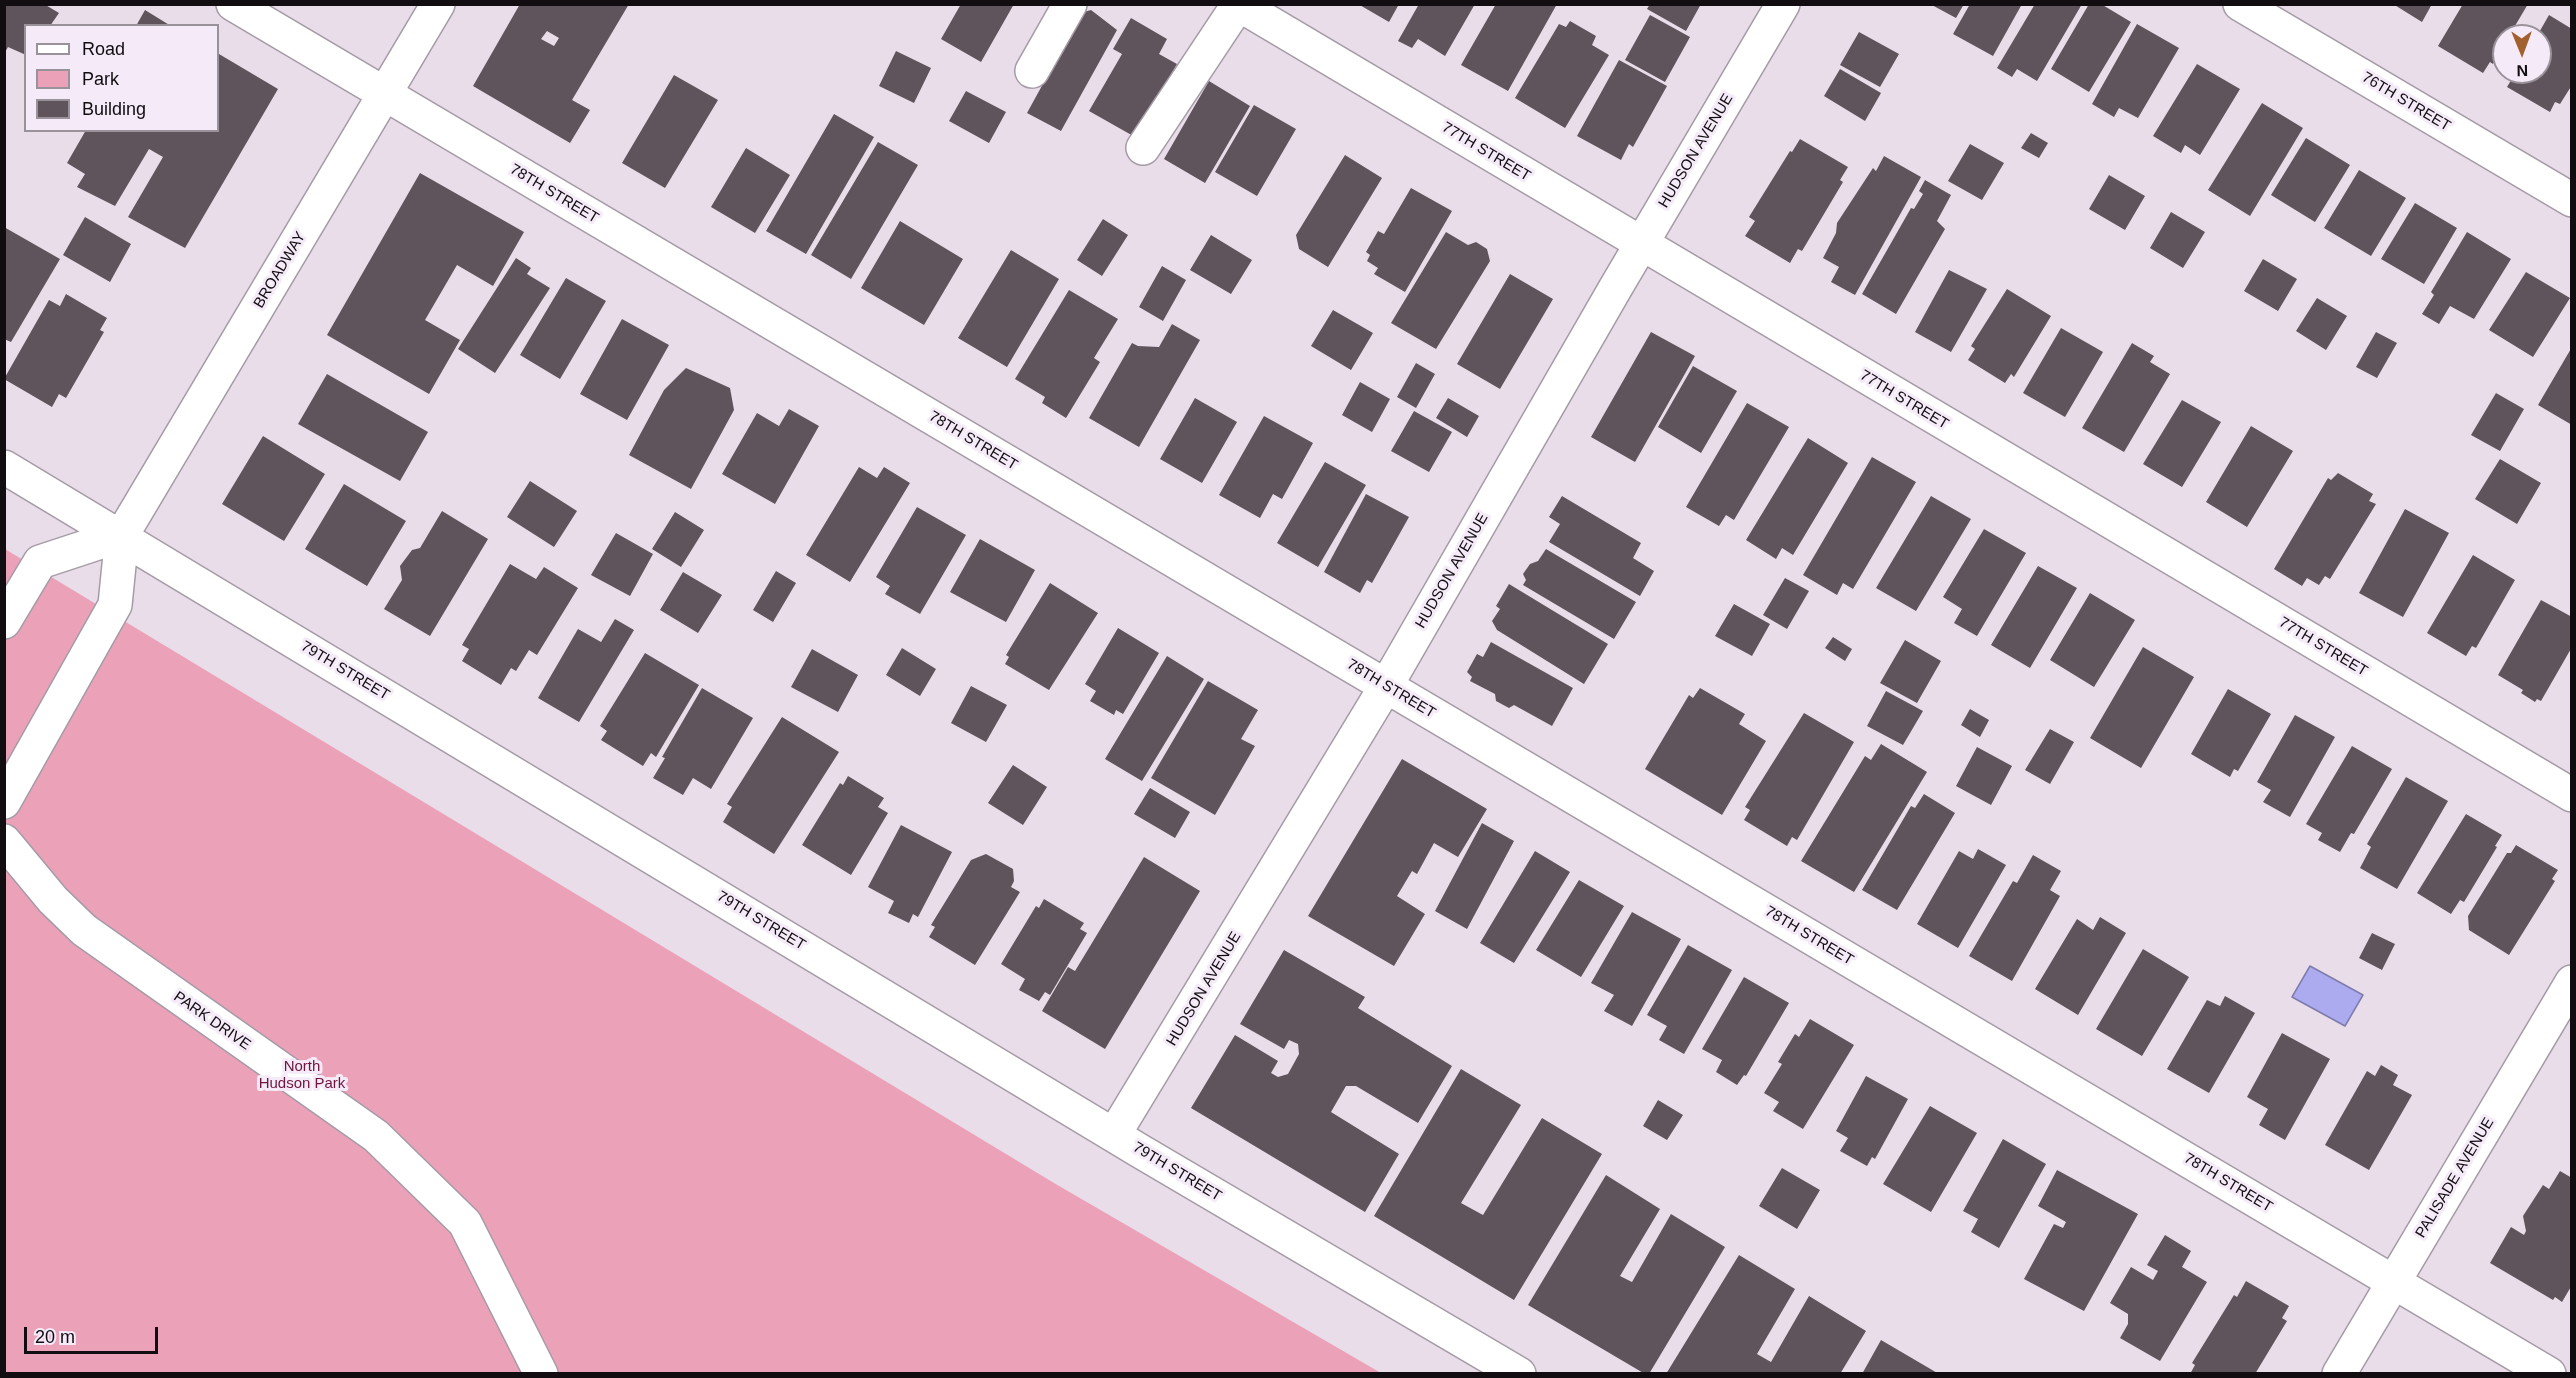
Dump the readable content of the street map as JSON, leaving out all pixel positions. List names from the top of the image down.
{
  "streets": {
    "street": [
      "76TH STREET",
      "HUDSON AVENUE",
      "77TH STREET",
      "78TH STREET",
      "BROADWAY",
      "79TH STREET",
      "PARK DRIVE",
      "PALISADE AVENUE"
    ]
  },
  "crossings": [
    ["HUDSON AVENUE", "77TH STREET"],
    ["HUDSON AVENUE", "78TH STREET"],
    ["HUDSON AVENUE", "79TH STREET"],
    ["78TH STREET", "BROADWAY"],
    ["78TH STREET", "PALISADE AVENUE"],
    ["BROADWAY", "79TH STREET"]
  ],
  "parks": ["North Hudson Park"],
  "legend": ["Road", "Park", "Building"],
  "scale_bar": "20 m",
  "north": "bottom"
}
